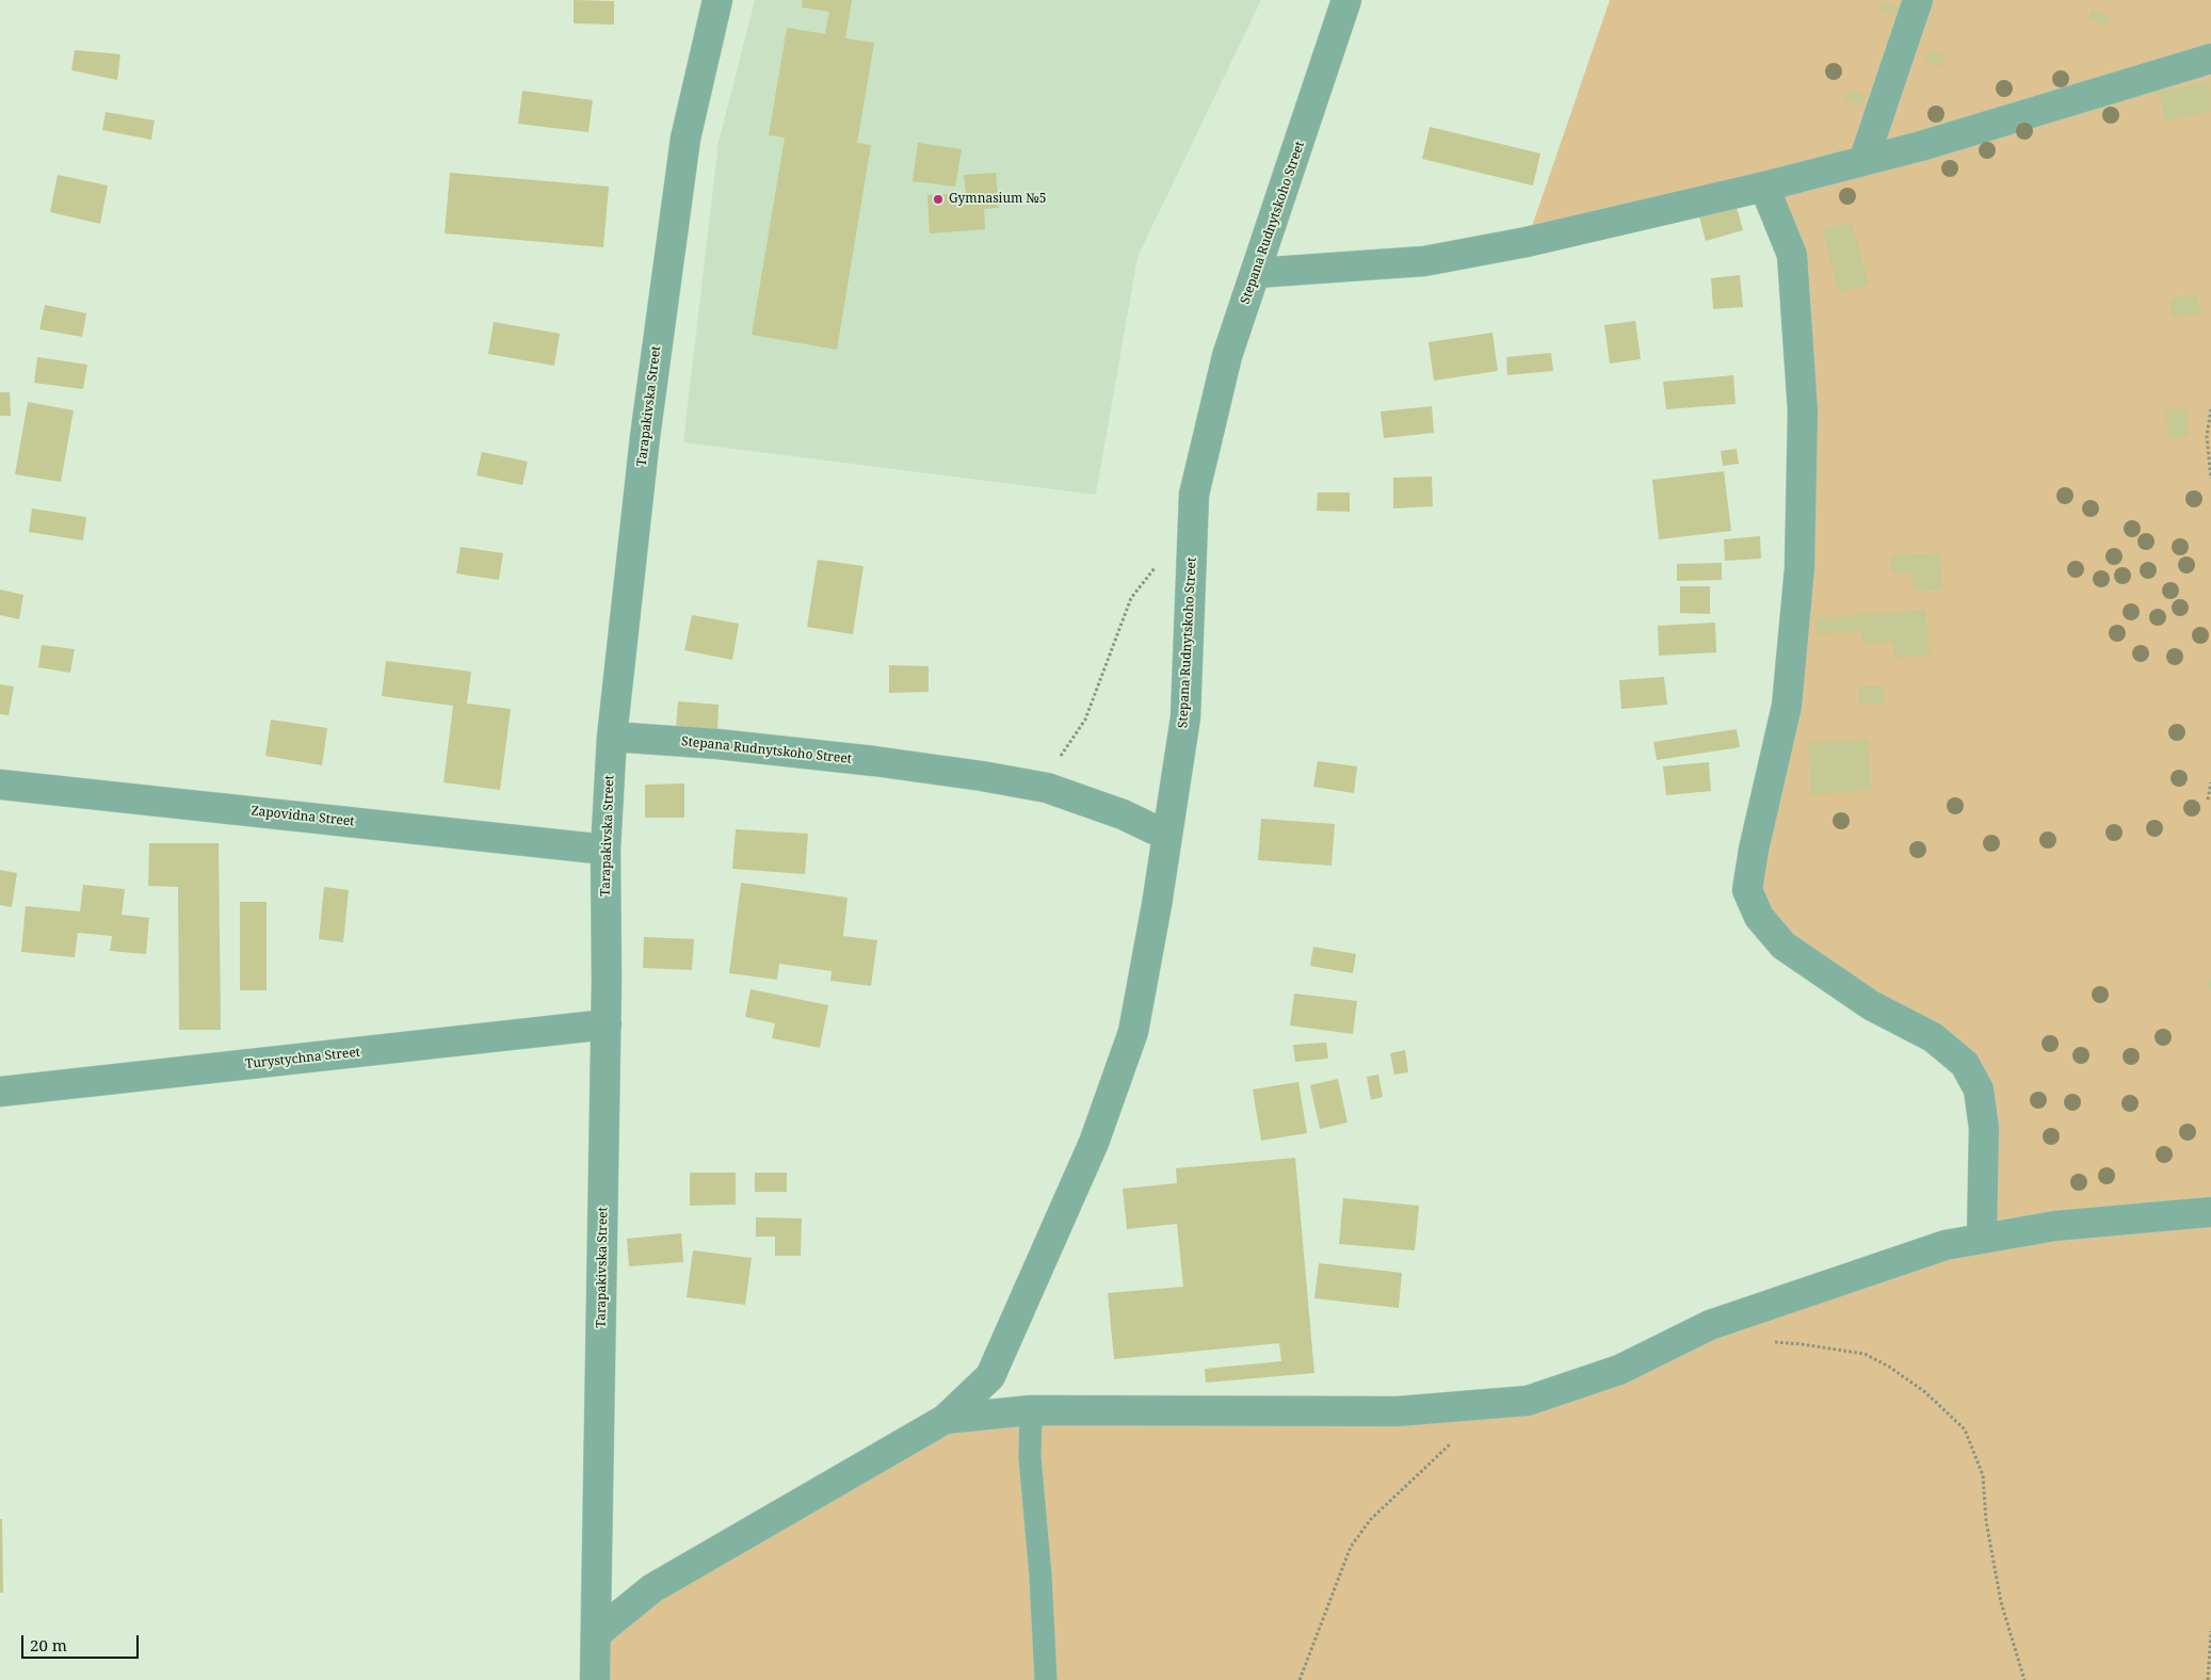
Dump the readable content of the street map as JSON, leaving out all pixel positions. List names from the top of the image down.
{
  "streets": {
    "street": [
      "Stepana Rudnytskoho Street",
      "Tarapakivska Street",
      "Zapovidna Street",
      "Turystychna Street"
    ]
  },
  "crossings": [
    ["Stepana Rudnytskoho Street", "Tarapakivska Street"],
    ["Tarapakivska Street", "Zapovidna Street"],
    ["Tarapakivska Street", "Turystychna Street"]
  ],
  "places": ["Gymnasium №5"],
  "scale_bar": "20 m"
}
